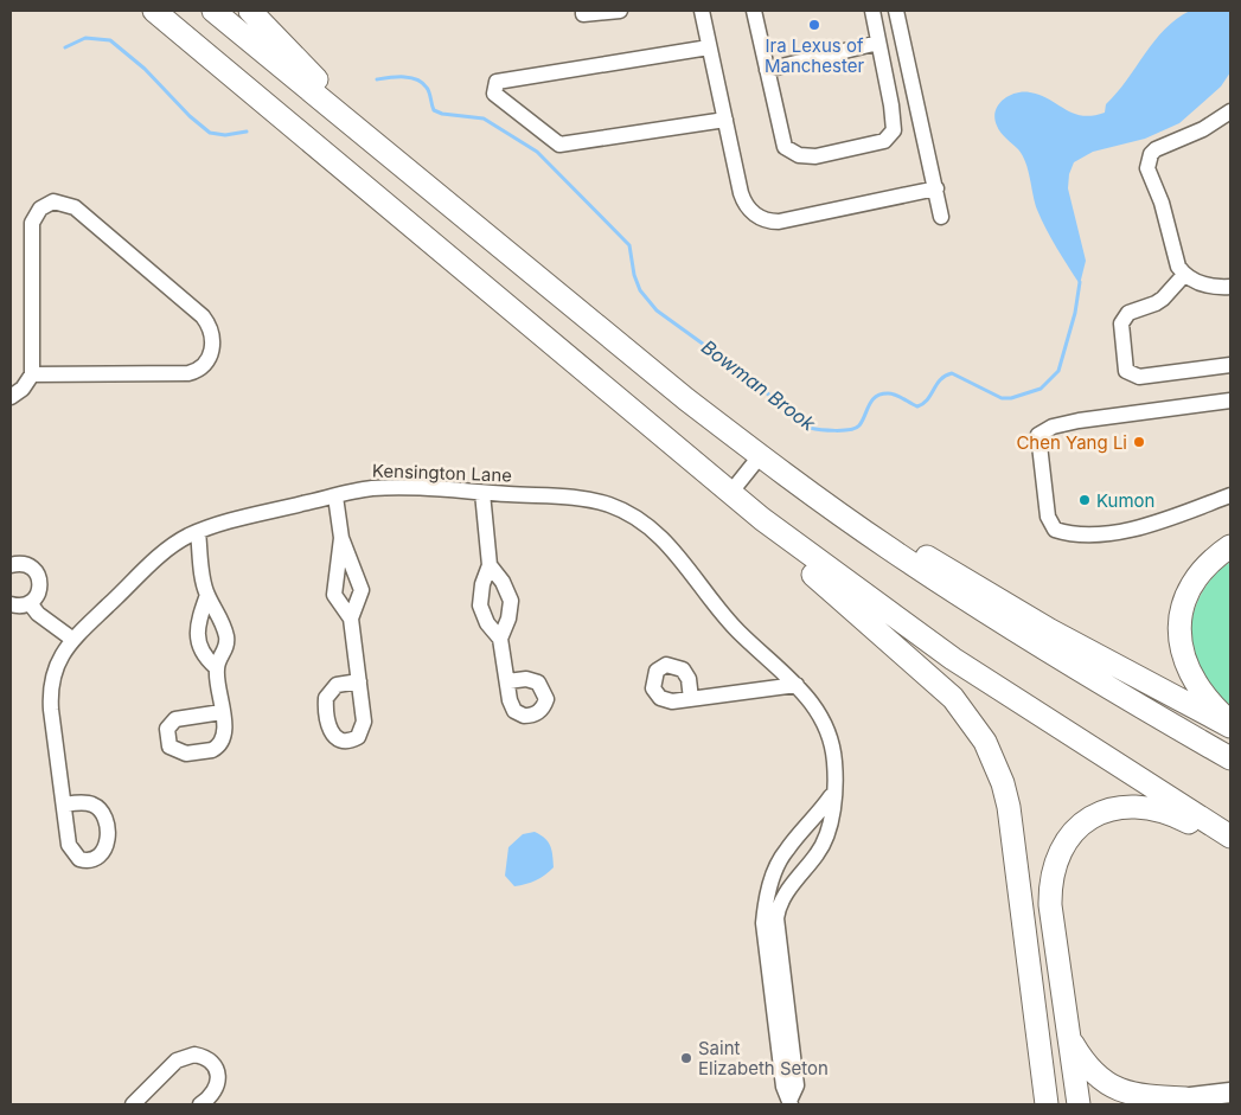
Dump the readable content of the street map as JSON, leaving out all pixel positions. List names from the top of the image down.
{
  "streets": {
    "street": ["Kensington Lane"]
  },
  "water": ["Bowman Brook"],
  "places": [
    "Ira Lexus of Manchester",
    "Chen Yang Li",
    "Kumon",
    "Saint Elizabeth Seton"
  ]
}
